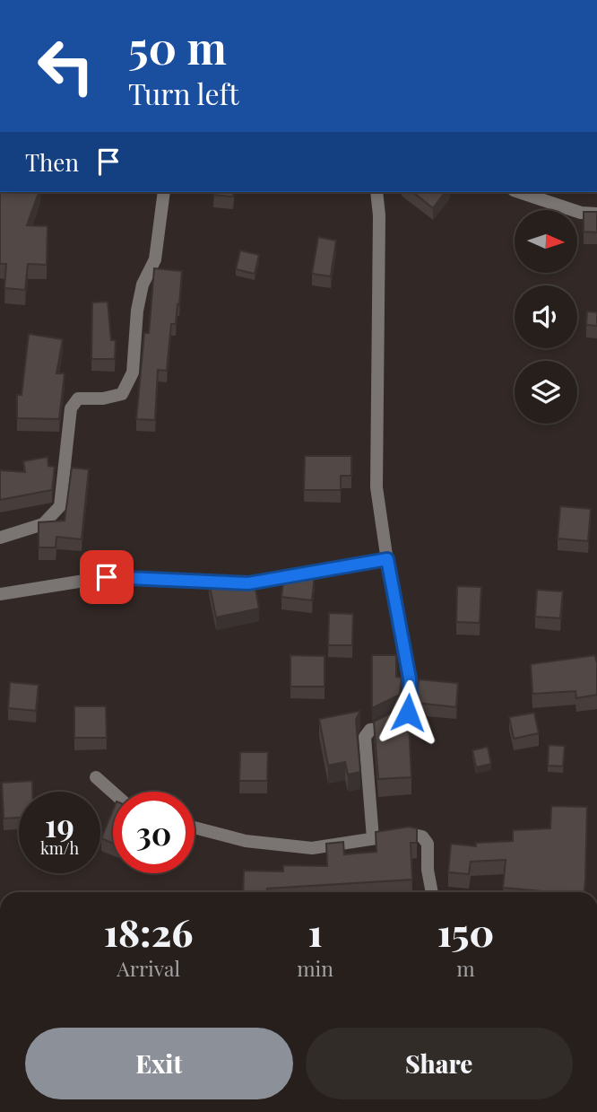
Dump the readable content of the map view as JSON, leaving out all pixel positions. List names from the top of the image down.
{
  "north": "right",
  "page": {
    "turn": ["50 m", "Turn left"],
    "then": "Then",
    "speed": "19 km/h",
    "limit": "30",
    "eta": [
      "18:26",
      "Arrival",
      "1",
      "min",
      "150",
      "m"
    ],
    "buttons": ["Exit", "Share"]
  }
}
